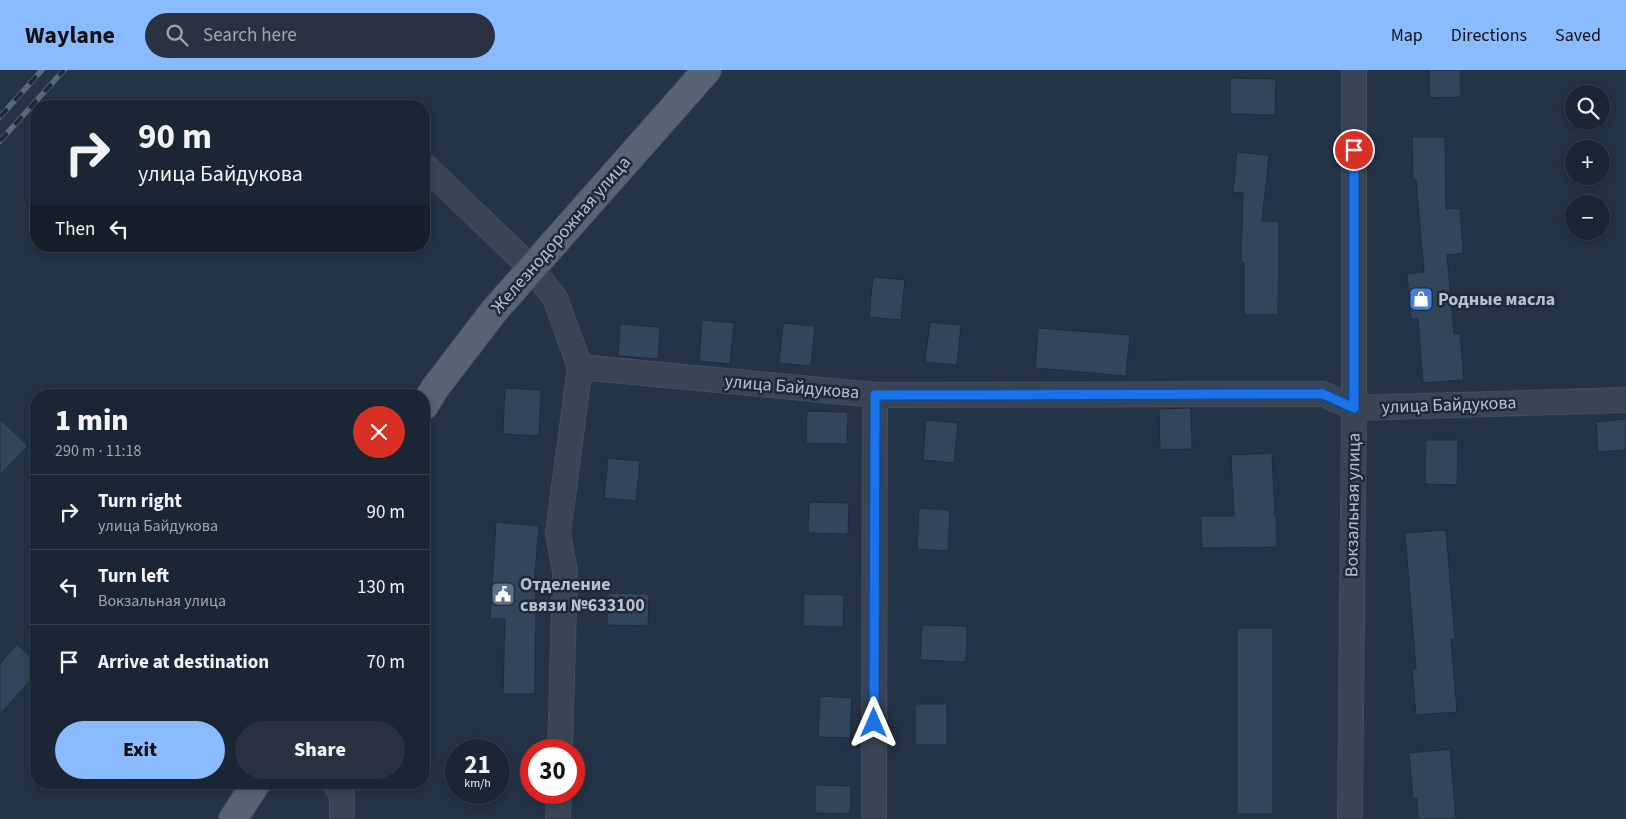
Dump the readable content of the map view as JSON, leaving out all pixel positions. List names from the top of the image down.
{
  "streets": {
    "main road": ["Железнодорожная улица"],
    "street": ["улица Байдукова", "Вокзальная улица"]
  },
  "crossings": [
    ["улица Байдукова", "Вокзальная улица"]
  ],
  "places": {
    "shop": ["Родные масла"],
    "public building": ["Отделение связи №633100"]
  },
  "page": {
    "header": "Waylane",
    "search": "Search here",
    "nav": ["Map", "Directions", "Saved"],
    "map_buttons": ["+", "−"],
    "turn": ["90 m", "улица Байдукова"],
    "then": "Then",
    "heading": ["1 min", "290 m · 11:18"],
    "list": [
      {
        "name": "Turn right",
        "note": "улица Байдукова",
        "value": "90 m"
      },
      {
        "name": "Turn left",
        "note": "Вокзальная улица",
        "value": "130 m"
      },
      {
        "name": "Arrive at destination",
        "value": "70 m"
      }
    ],
    "buttons": ["Exit", "Share"],
    "speed": "21 km/h",
    "limit": "30"
  }
}
